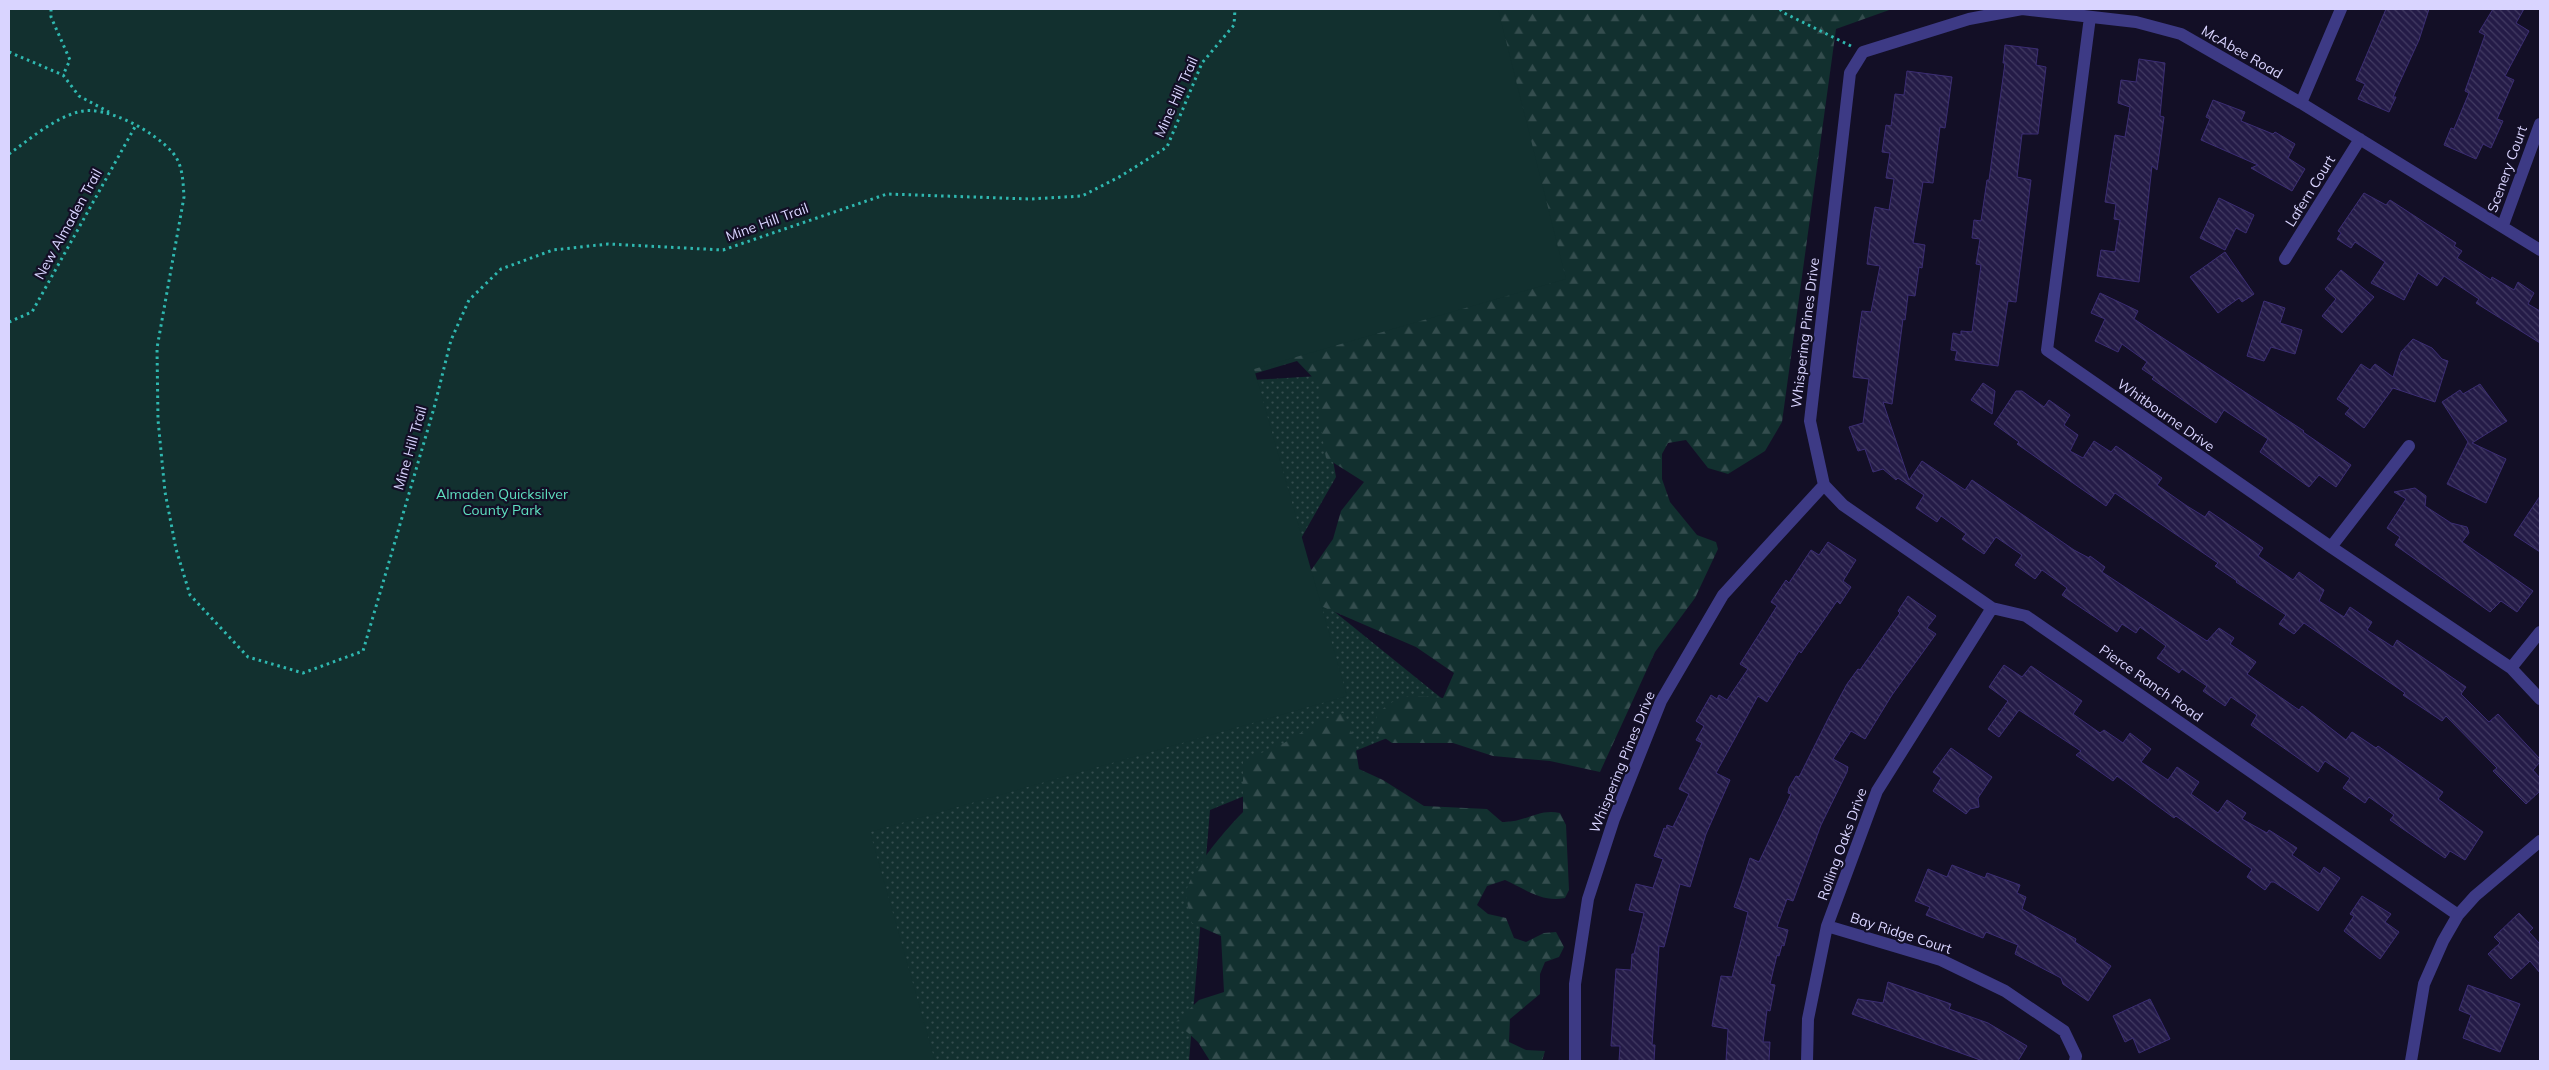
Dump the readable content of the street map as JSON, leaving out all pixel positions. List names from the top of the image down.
{
  "streets": {
    "street": [
      "McAbee Road",
      "Scenery Court",
      "Lafern Court",
      "Whispering Pines Drive",
      "Whitbourne Drive",
      "Pierce Ranch Road",
      "Rolling Oaks Drive",
      "Bay Ridge Court"
    ],
    "path": ["Mine Hill Trail", "New Almaden Trail"]
  },
  "crossings": [
    ["McAbee Road", "Scenery Court"],
    ["McAbee Road", "Lafern Court"],
    ["McAbee Road", "Whispering Pines Drive"],
    ["McAbee Road", "Whitbourne Drive"],
    ["Mine Hill Trail", "New Almaden Trail"],
    ["Whispering Pines Drive", "Pierce Ranch Road"],
    ["Pierce Ranch Road", "Rolling Oaks Drive"],
    ["Rolling Oaks Drive", "Bay Ridge Court"]
  ],
  "parks": ["Almaden Quicksilver County Park"]
}
